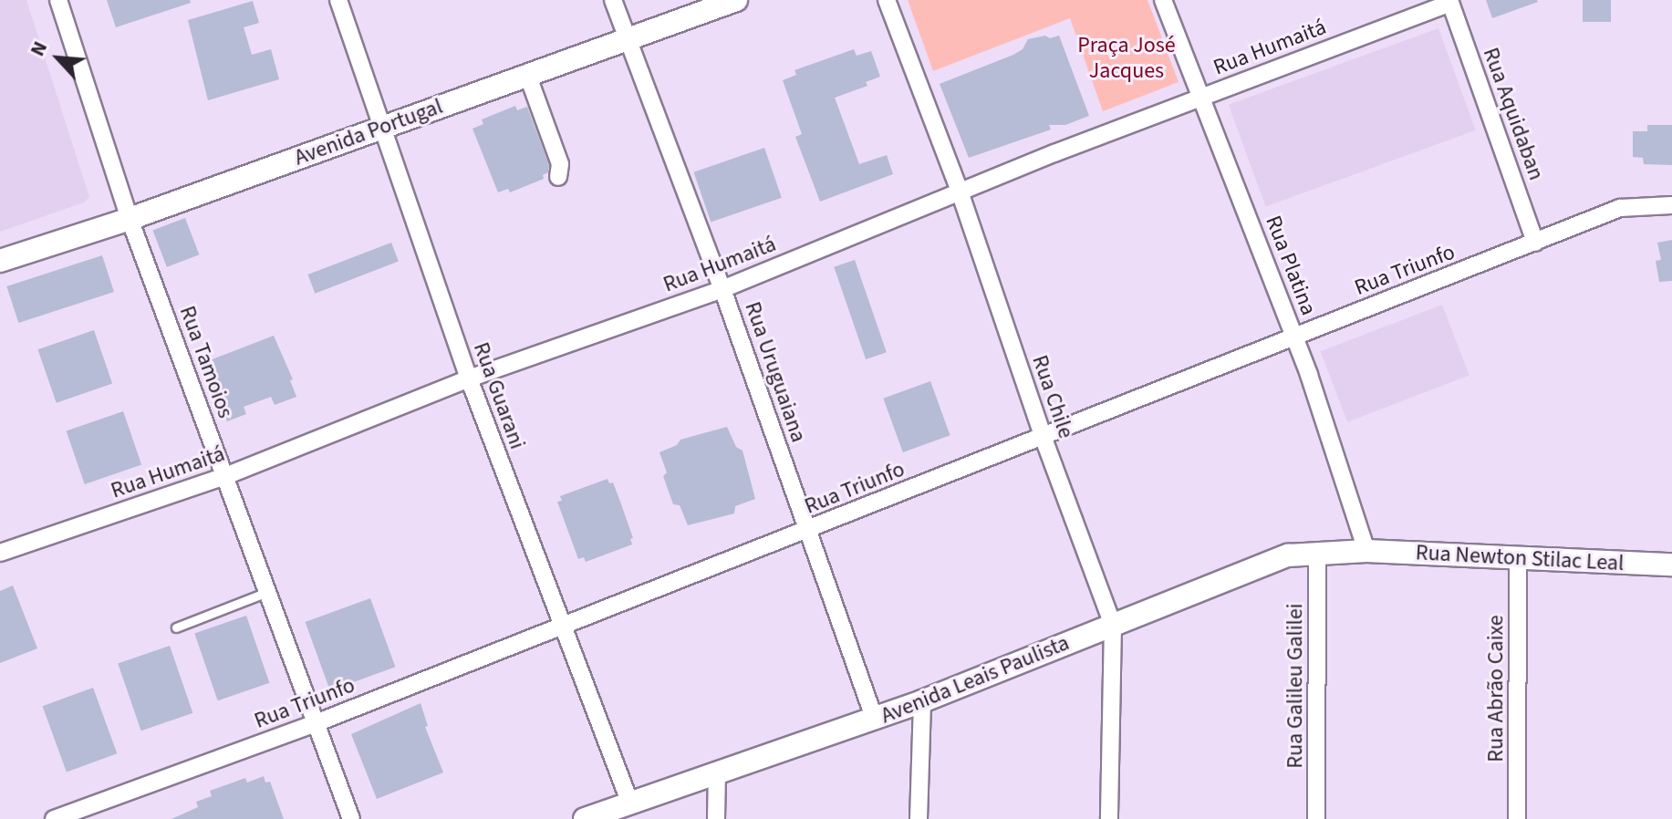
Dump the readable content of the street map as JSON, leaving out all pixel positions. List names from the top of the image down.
{
  "streets": {
    "street": [
      "Rua Humaitá",
      "Rua Aquidaban",
      "Avenida Portugal",
      "Rua Platina",
      "Rua Triunfo",
      "Rua Tamoios",
      "Rua Uruguaiana",
      "Rua Guarani",
      "Rua Chile",
      "Rua Newton Stilac Leal",
      "Avenida Leais Paulista",
      "Rua Galileu Galilei",
      "Rua Abrão Caixe"
    ]
  },
  "crossings": [
    ["Rua Humaitá", "Rua Aquidaban"],
    ["Rua Humaitá", "Rua Platina"],
    ["Rua Humaitá", "Rua Tamoios"],
    ["Rua Humaitá", "Rua Uruguaiana"],
    ["Rua Humaitá", "Rua Guarani"],
    ["Rua Humaitá", "Rua Chile"],
    ["Rua Aquidaban", "Rua Triunfo"],
    ["Avenida Portugal", "Rua Tamoios"],
    ["Avenida Portugal", "Rua Uruguaiana"],
    ["Avenida Portugal", "Rua Guarani"],
    ["Rua Platina", "Rua Triunfo"],
    ["Rua Platina", "Rua Newton Stilac Leal"],
    ["Rua Platina", "Avenida Leais Paulista"],
    ["Rua Triunfo", "Rua Tamoios"],
    ["Rua Triunfo", "Rua Uruguaiana"],
    ["Rua Triunfo", "Rua Guarani"],
    ["Rua Triunfo", "Rua Chile"],
    ["Rua Uruguaiana", "Avenida Leais Paulista"],
    ["Rua Guarani", "Avenida Leais Paulista"],
    ["Rua Chile", "Avenida Leais Paulista"],
    ["Rua Newton Stilac Leal", "Avenida Leais Paulista"],
    ["Rua Newton Stilac Leal", "Rua Abrão Caixe"],
    ["Avenida Leais Paulista", "Rua Galileu Galilei"]
  ],
  "parks": ["Praça José Jacques"],
  "north": "top left"
}
